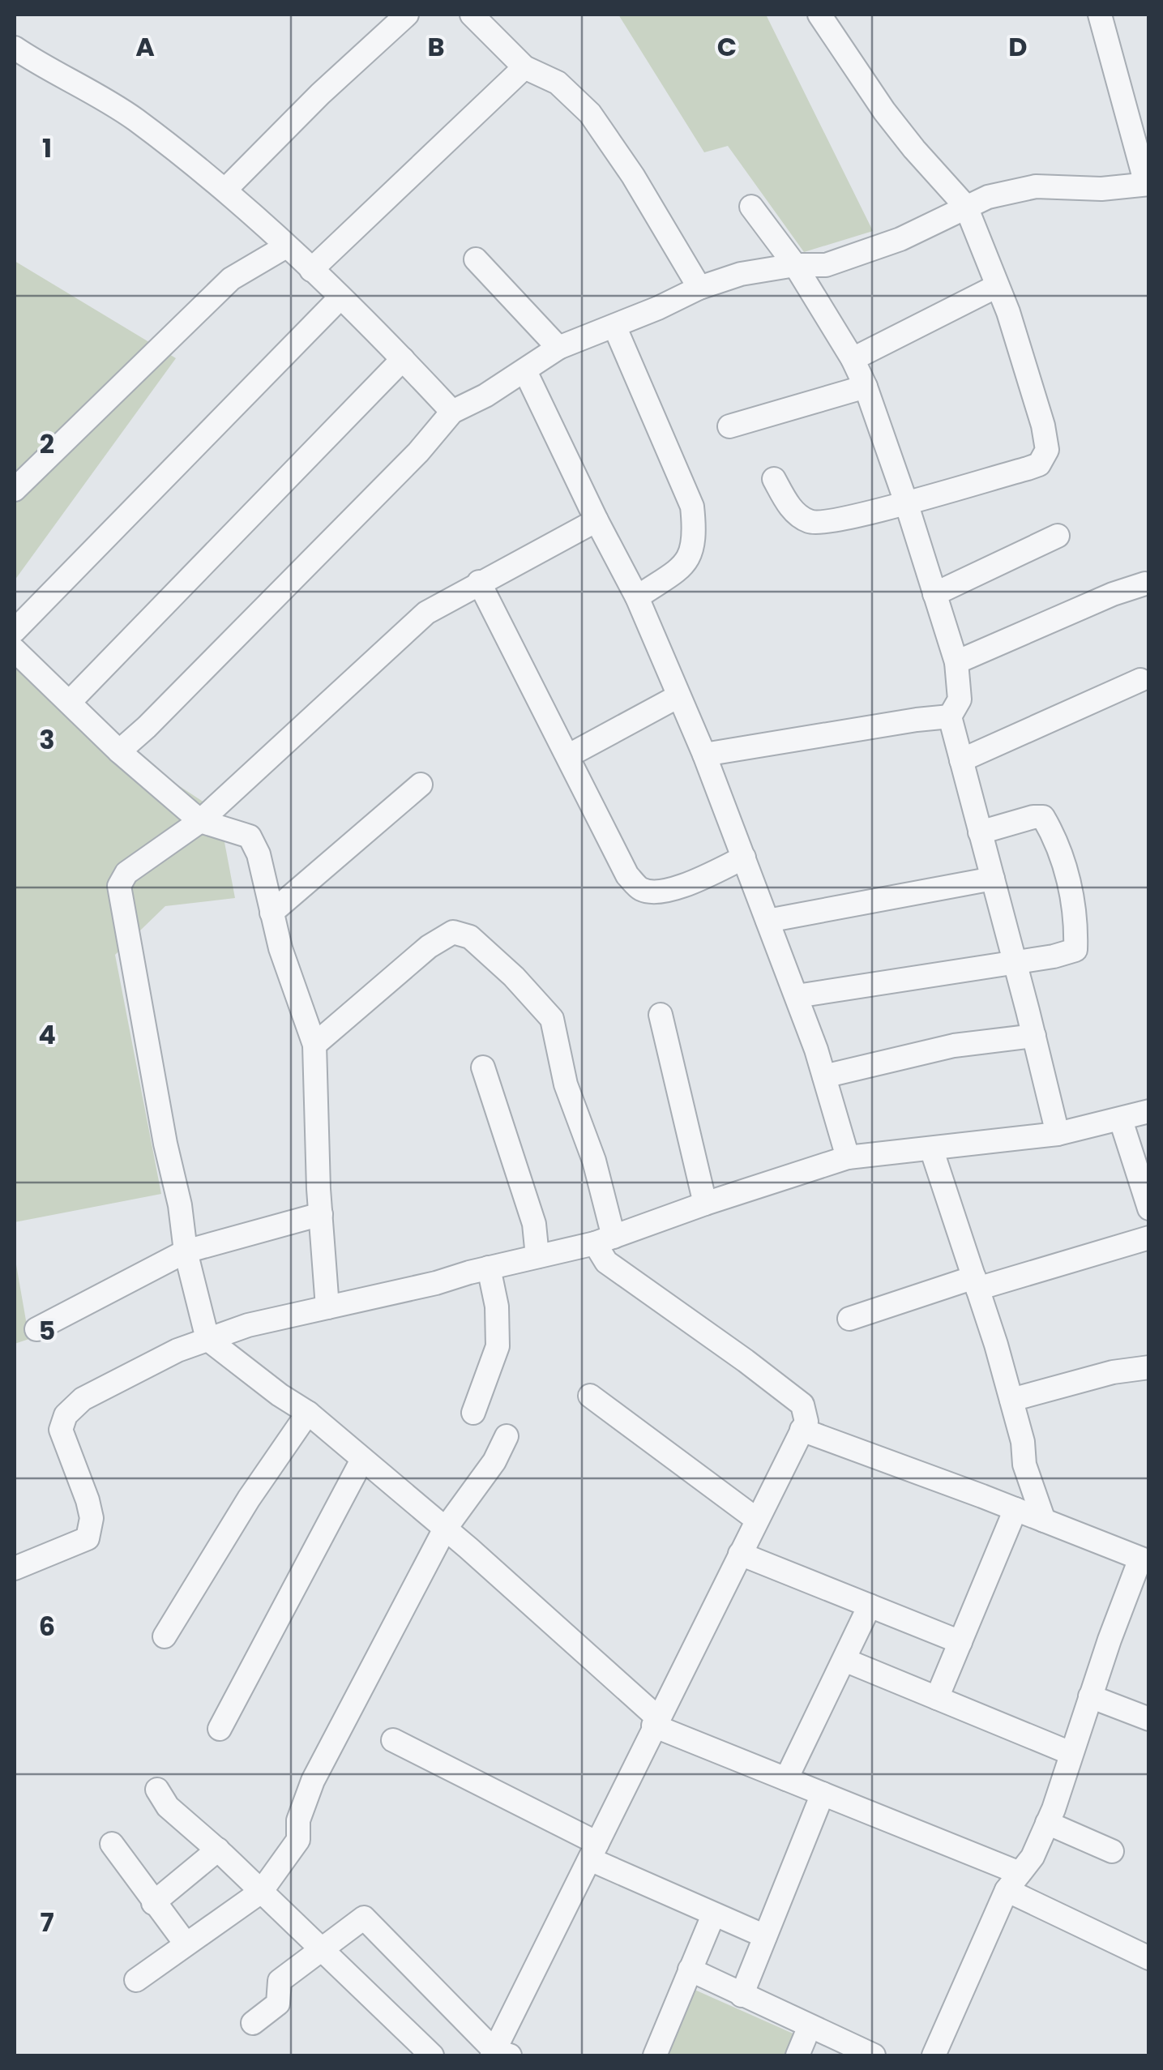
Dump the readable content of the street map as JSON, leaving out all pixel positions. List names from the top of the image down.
{
  "grid": {
    "columns": [
      "A",
      "B",
      "C",
      "D"
    ],
    "rows": [
      "1",
      "2",
      "3",
      "4",
      "5",
      "6",
      "7"
    ]
  }
}
